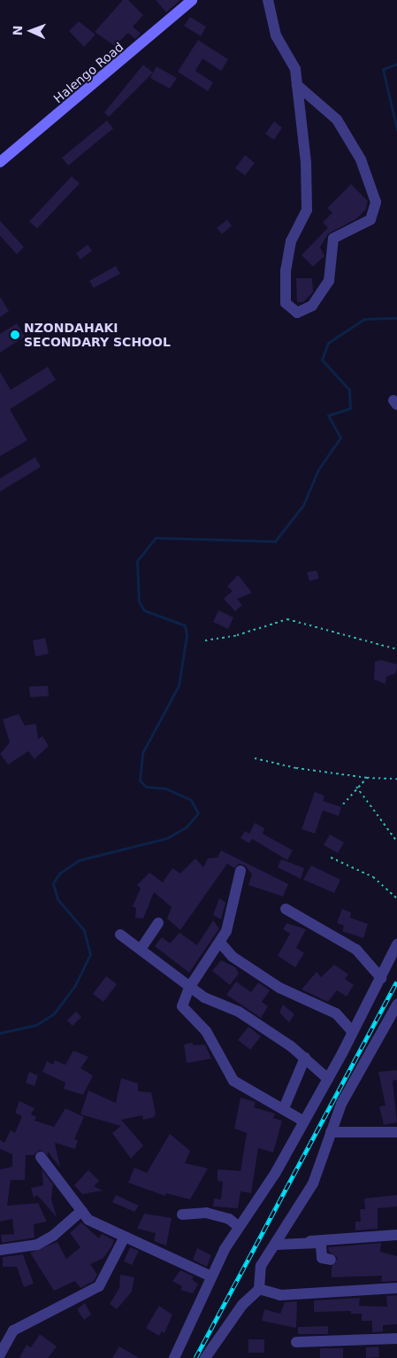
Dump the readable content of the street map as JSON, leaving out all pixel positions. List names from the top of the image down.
{
  "streets": {
    "street": ["Halengo Road"]
  },
  "places": ["NZONDAHAKI SECONDARY SCHOOL"],
  "north": "left"
}
